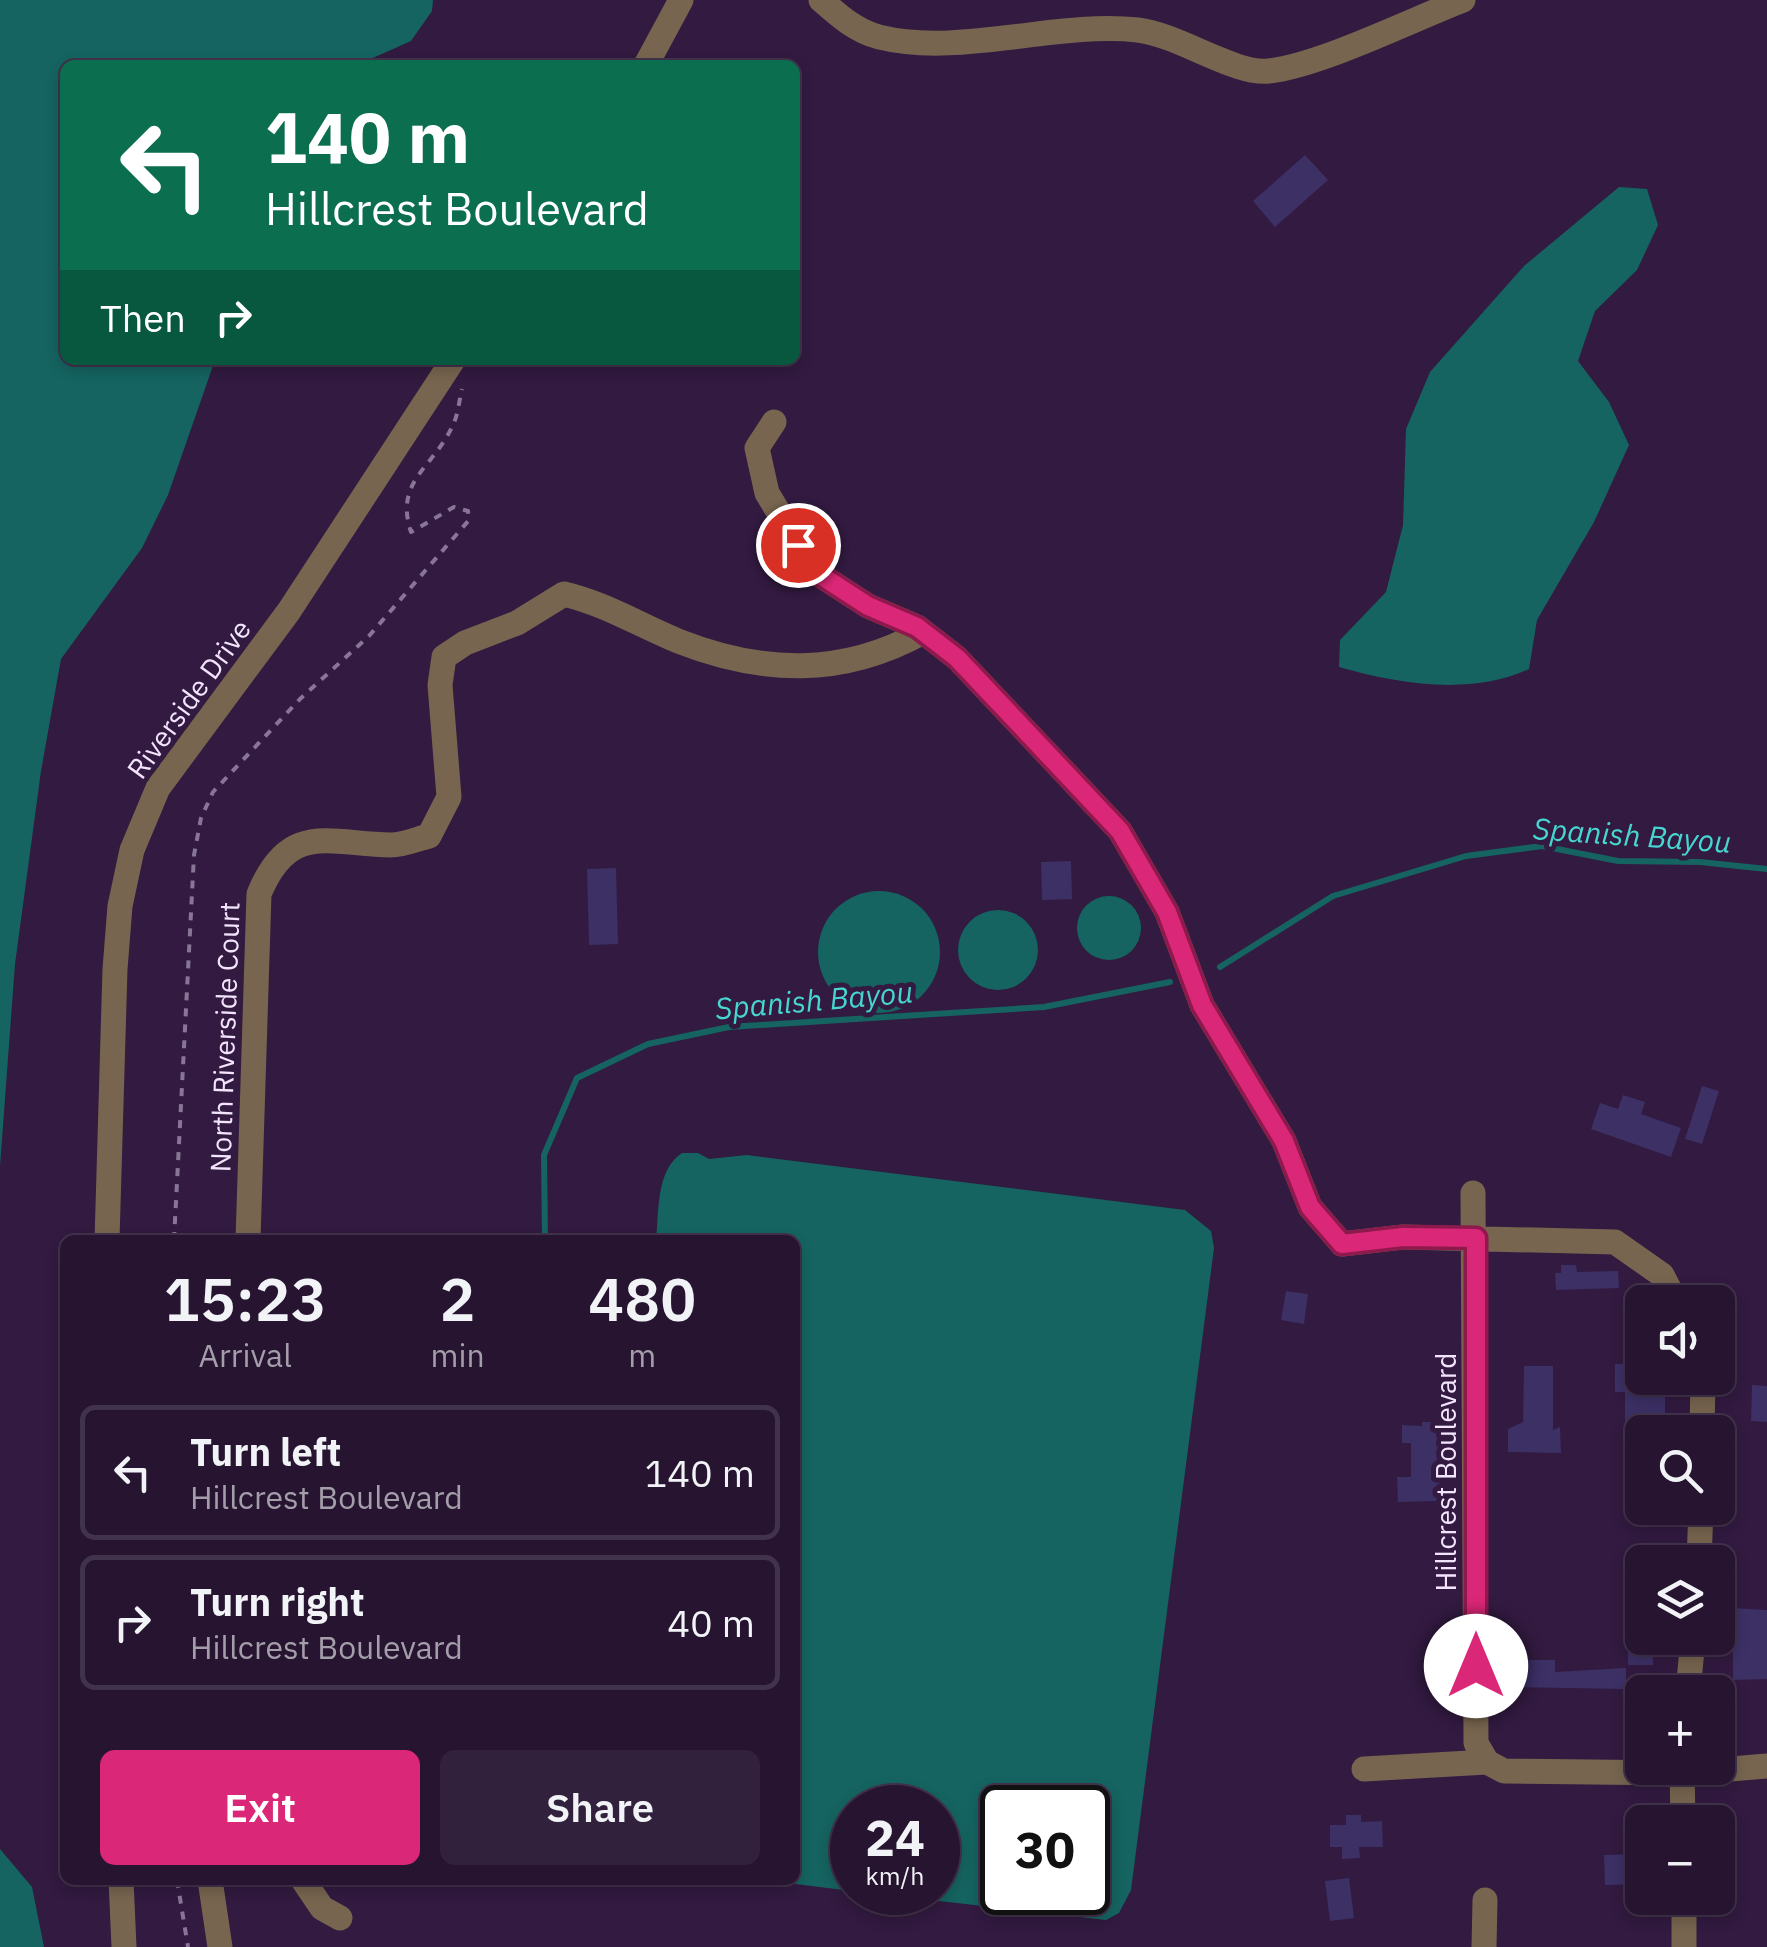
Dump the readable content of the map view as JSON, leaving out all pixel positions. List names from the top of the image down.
{
  "streets": {
    "street": ["Riverside Drive", "North Riverside Court", "Hillcrest Boulevard"]
  },
  "water": ["Spanish Bayou"],
  "page": {
    "turn": ["140 m", "Hillcrest Boulevard"],
    "then": "Then",
    "eta": [
      "15:23",
      "Arrival",
      "2",
      "min",
      "480",
      "m"
    ],
    "map_buttons": ["+", "−"],
    "list": [
      {
        "name": "Turn left",
        "note": "Hillcrest Boulevard",
        "value": "140 m"
      },
      {
        "name": "Turn right",
        "note": "Hillcrest Boulevard",
        "value": "40 m"
      }
    ],
    "buttons": ["Exit", "Share"],
    "speed": "24 km/h",
    "limit": "30"
  }
}
